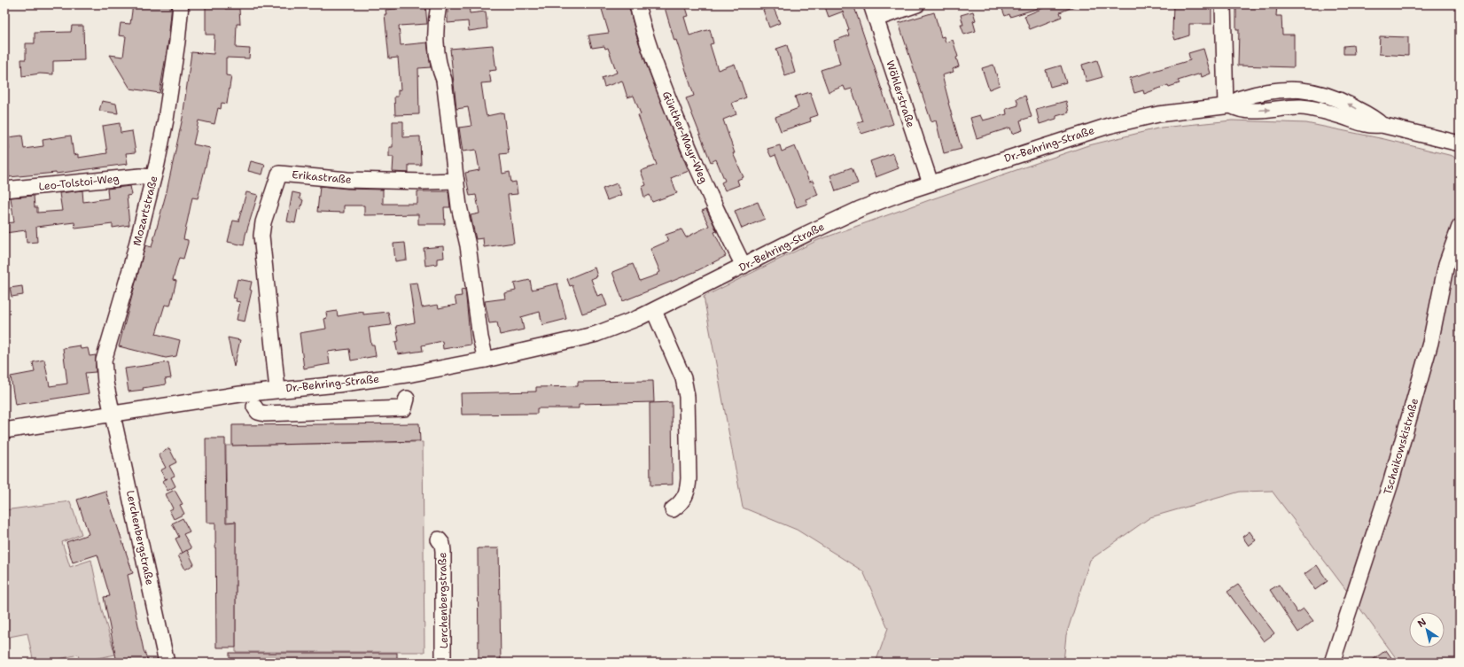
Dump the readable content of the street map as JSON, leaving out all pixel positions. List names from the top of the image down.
{
  "streets": {
    "street": [
      "Wöhlerstraße",
      "Günther-Mayr-Weg",
      "Dr.-Behring-Straße",
      "Erikastraße",
      "Leo-Tolstoi-Weg",
      "Mozartstraße",
      "Tschaikowskistraße",
      "Lerchenbergstraße"
    ]
  },
  "crossings": [
    ["Wöhlerstraße", "Dr.-Behring-Straße"],
    ["Günther-Mayr-Weg", "Dr.-Behring-Straße"],
    ["Dr.-Behring-Straße", "Erikastraße"],
    ["Dr.-Behring-Straße", "Mozartstraße"],
    ["Dr.-Behring-Straße", "Lerchenbergstraße"],
    ["Leo-Tolstoi-Weg", "Mozartstraße"],
    ["Mozartstraße", "Lerchenbergstraße"]
  ],
  "north": "top left"
}
